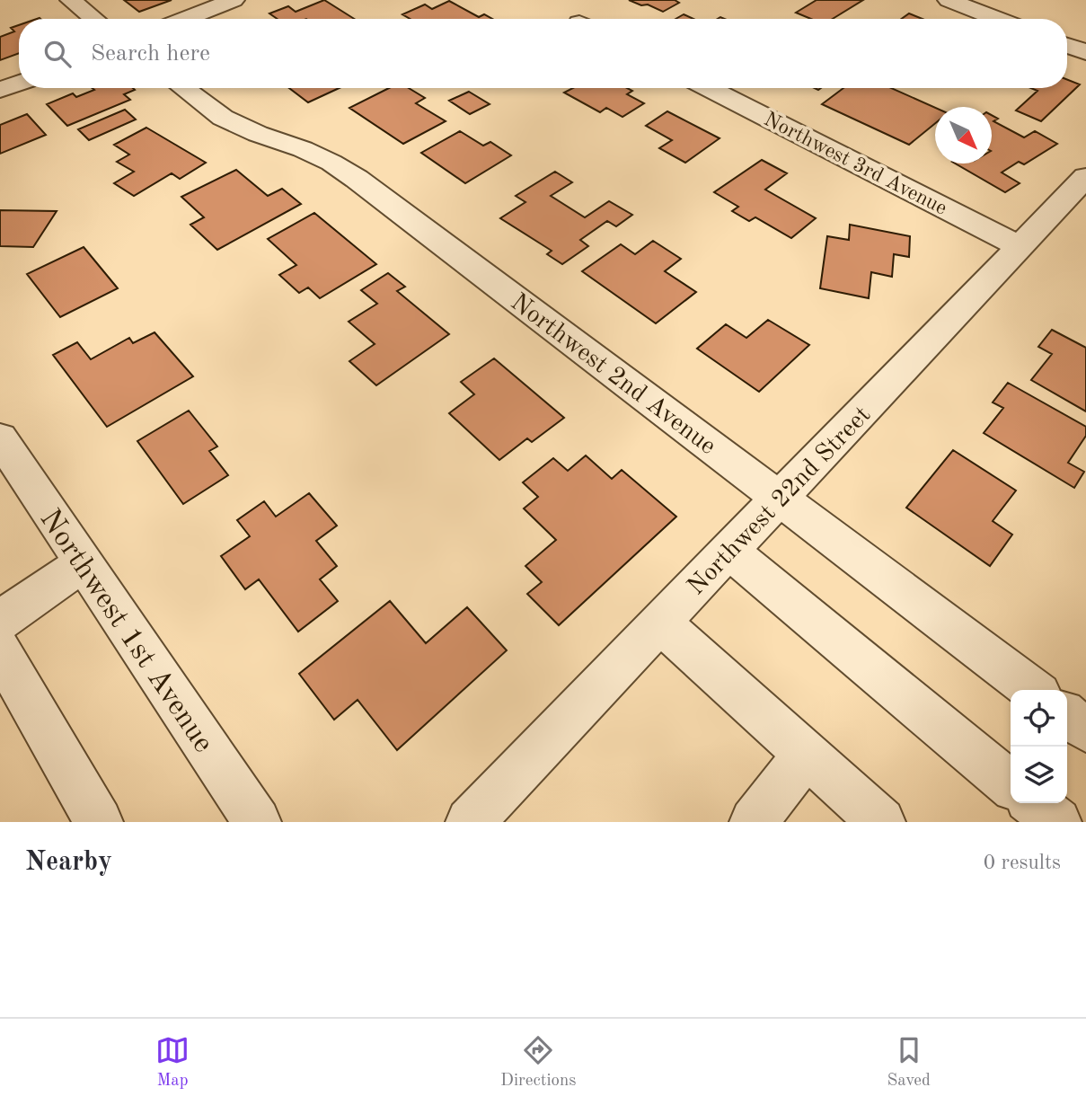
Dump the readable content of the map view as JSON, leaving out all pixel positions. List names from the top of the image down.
{
  "streets": {
    "street": [
      "Northwest 3rd Avenue",
      "Northwest 2nd Avenue",
      "Northwest 22nd Street",
      "Northwest 1st Avenue"
    ]
  },
  "crossings": [
    ["Northwest 3rd Avenue", "Northwest 22nd Street"],
    ["Northwest 2nd Avenue", "Northwest 22nd Street"]
  ],
  "north": "bottom right",
  "page": {
    "search": "Search here",
    "heading": ["Nearby", "0 results"],
    "nav": ["Map", "Directions", "Saved"]
  }
}
